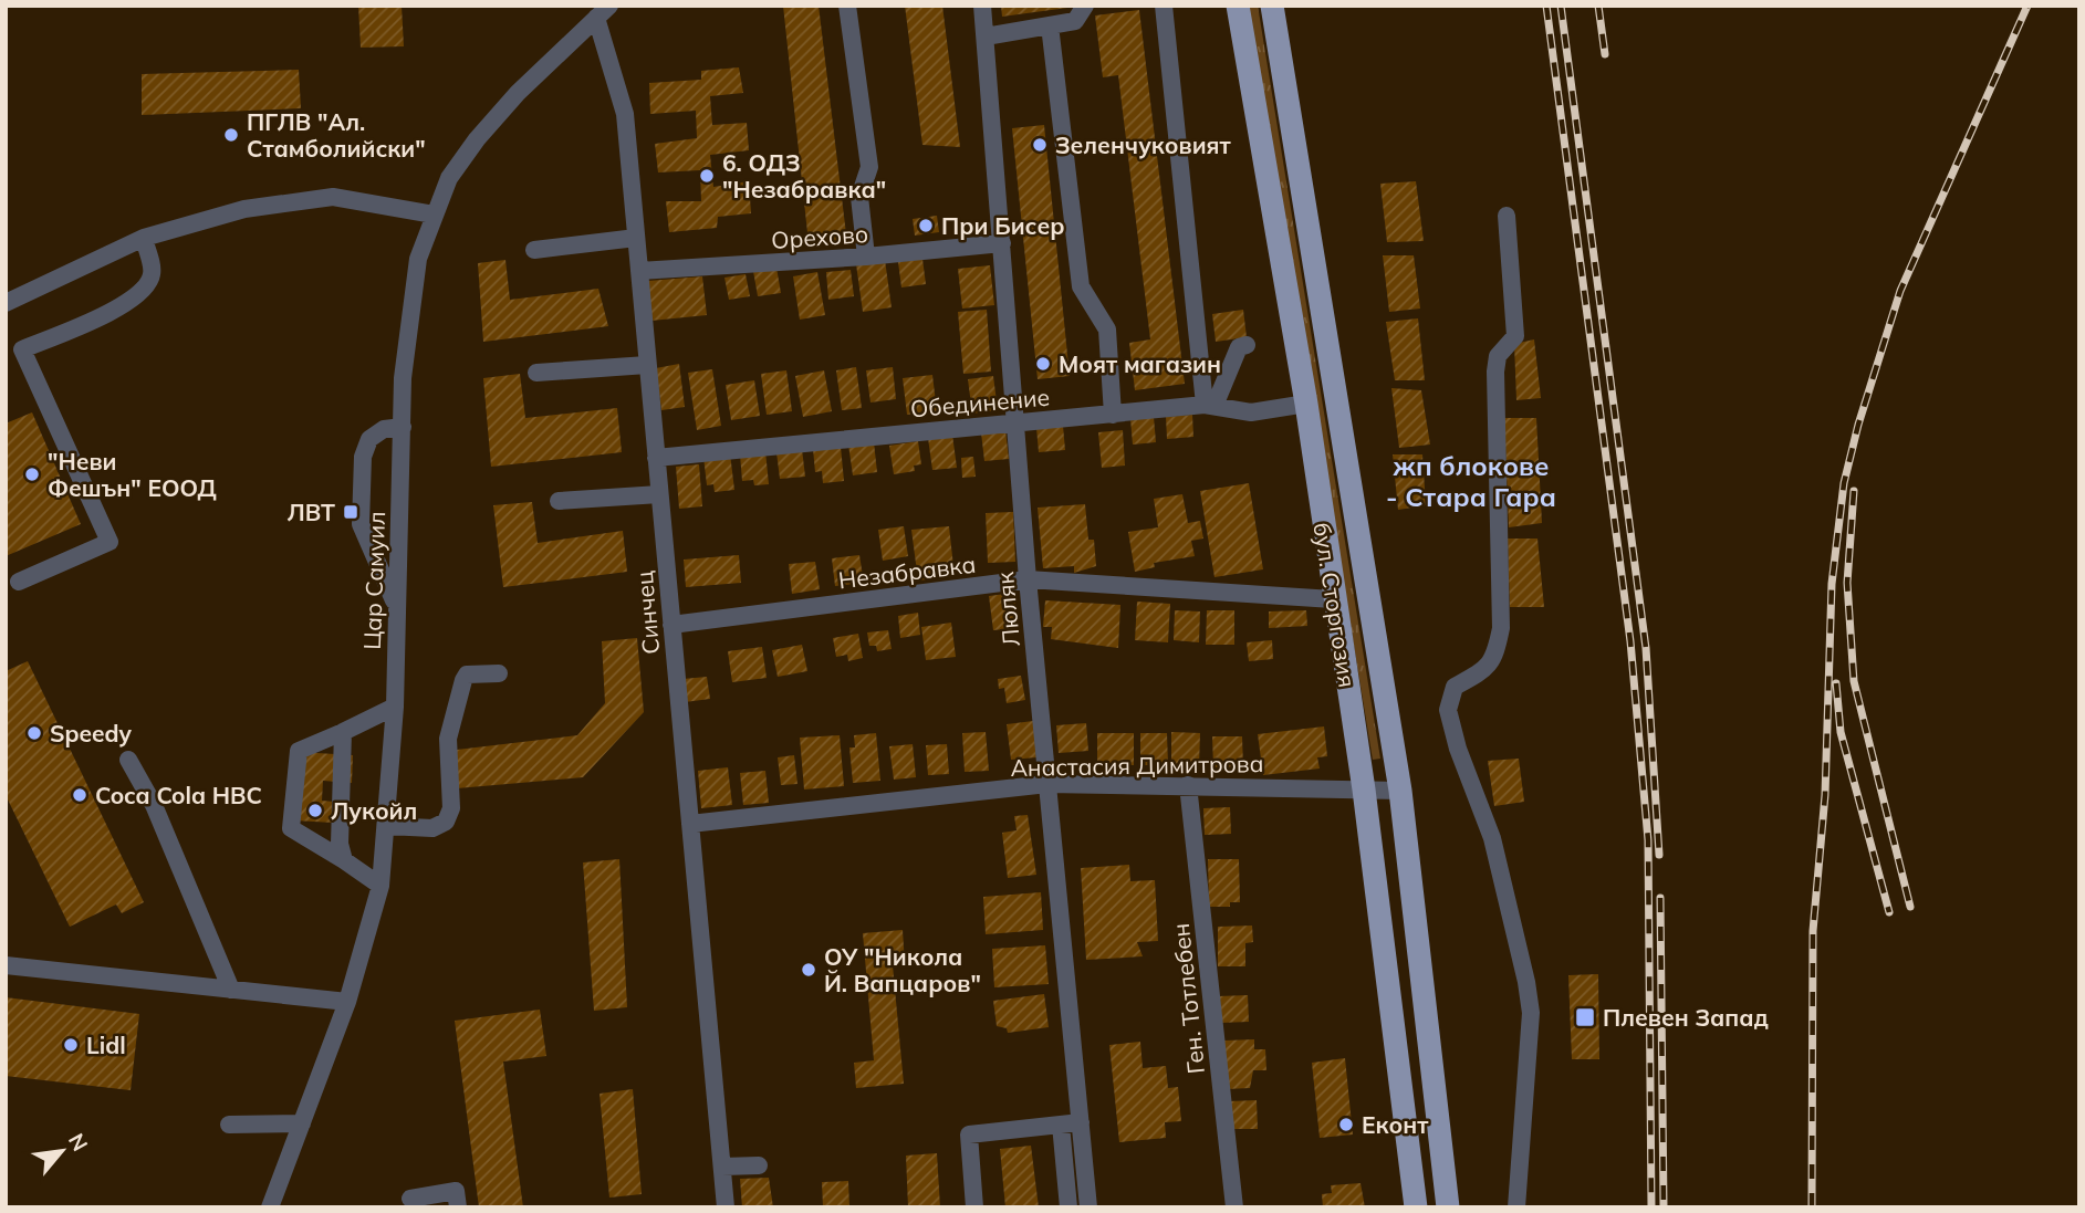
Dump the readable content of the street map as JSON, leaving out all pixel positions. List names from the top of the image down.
{
  "streets": {
    "main road": ["бул. Сторгозия"],
    "street": [
      "Орехово",
      "Обединение",
      "Незабравка",
      "Цар Самуил",
      "Люляк",
      "Синчец",
      "Анастасия Димитрова",
      "Ген. Тотлебен"
    ]
  },
  "crossings": [
    ["Орехово", "Люляк"],
    ["Орехово", "Синчец"],
    ["Обединение", "бул. Сторгозия"],
    ["Обединение", "Люляк"],
    ["Обединение", "Синчец"],
    ["Незабравка", "бул. Сторгозия"],
    ["Незабравка", "Люляк"],
    ["Незабравка", "Синчец"],
    ["Цар Самуил", "Синчец"],
    ["бул. Сторгозия", "Анастасия Димитрова"],
    ["Люляк", "Анастасия Димитрова"],
    ["Синчец", "Анастасия Димитрова"],
    ["Анастасия Димитрова", "Ген. Тотлебен"]
  ],
  "districts": ["жп блокове - Стара Гара"],
  "places": {
    "other": [
      "ПГЛВ \"Ал. Стамболийски\"",
      "Зеленчуковият",
      "6. ОДЗ \"Незабравка\"",
      "При Бисер",
      "Моят магазин",
      "\"Неви Фешън\" ЕООД",
      "Speedy",
      "Coca Cola HBC",
      "Лукойл",
      "ОУ \"Никола Й. Вапцаров\"",
      "Lidl",
      "Еконт"
    ],
    "transit": ["ЛВТ", "Плевен Запад"]
  },
  "north": "top right"
}
